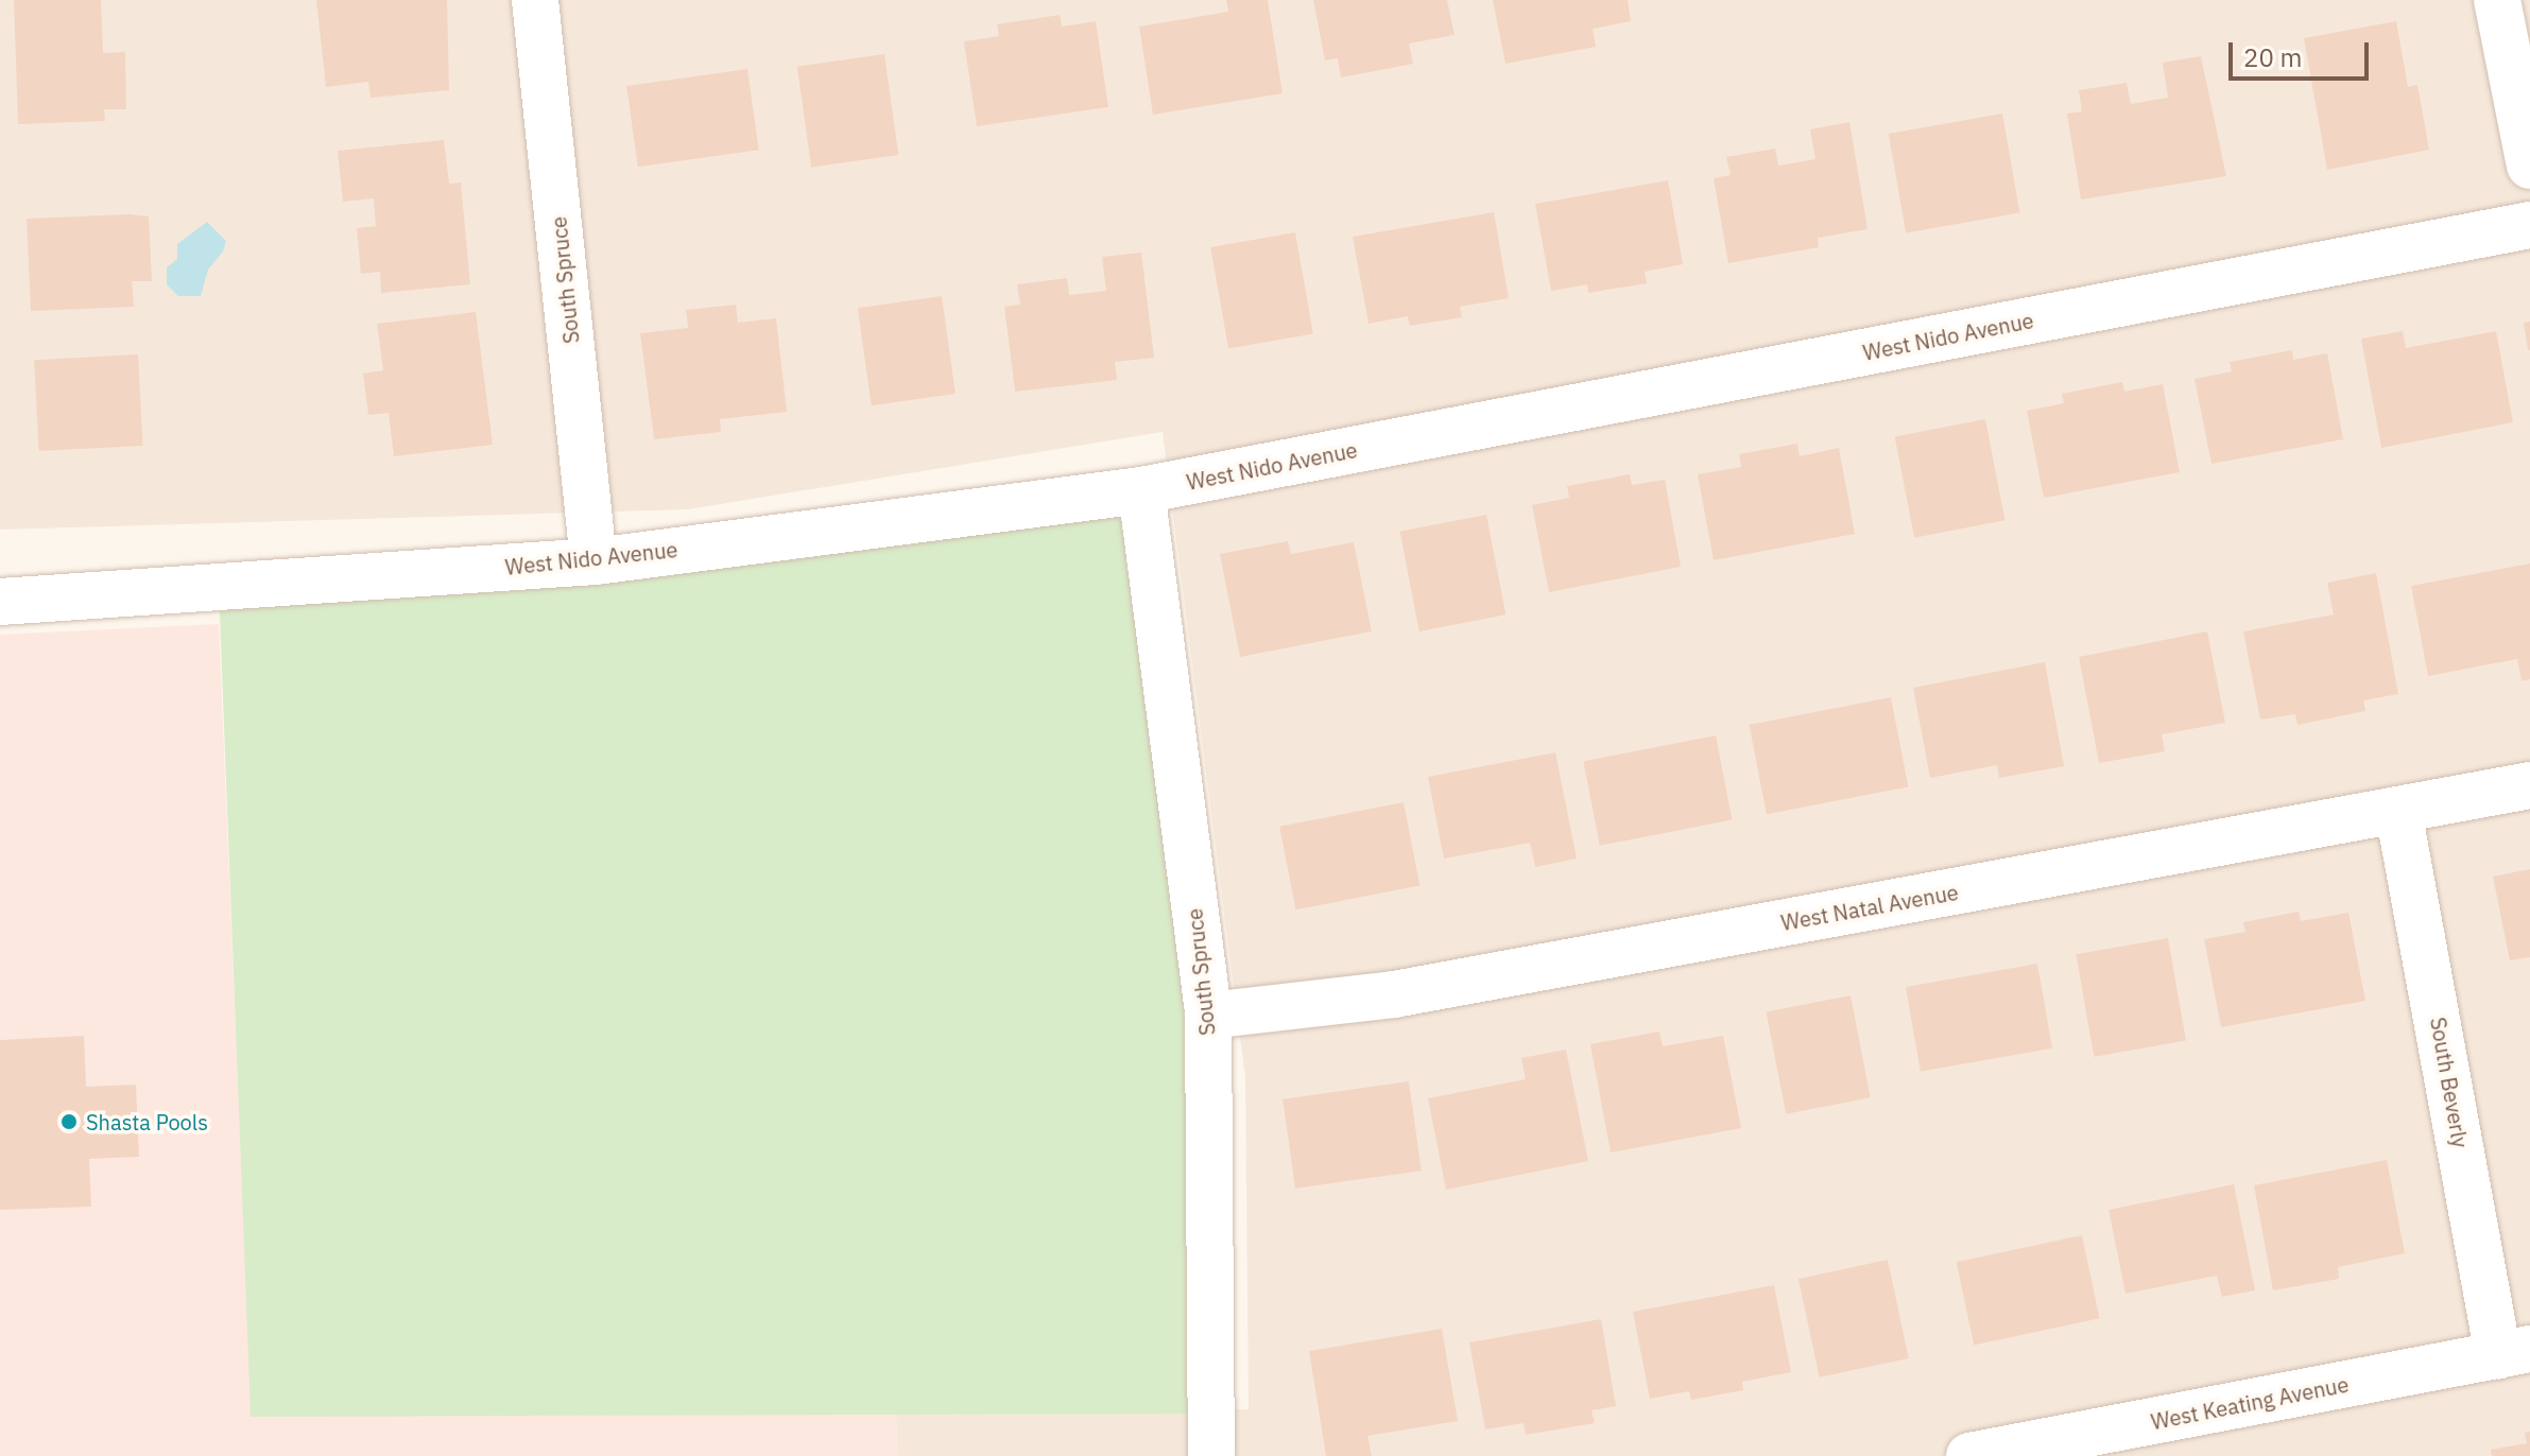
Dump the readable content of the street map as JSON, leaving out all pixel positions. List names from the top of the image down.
{
  "streets": {
    "street": [
      "South Spruce",
      "West Nido Avenue",
      "West Natal Avenue",
      "South Beverly",
      "West Keating Avenue"
    ]
  },
  "crossings": [
    ["South Spruce", "West Nido Avenue"],
    ["South Spruce", "West Natal Avenue"],
    ["West Natal Avenue", "South Beverly"],
    ["South Beverly", "West Keating Avenue"]
  ],
  "places": ["Shasta Pools"],
  "scale_bar": "20 m"
}
